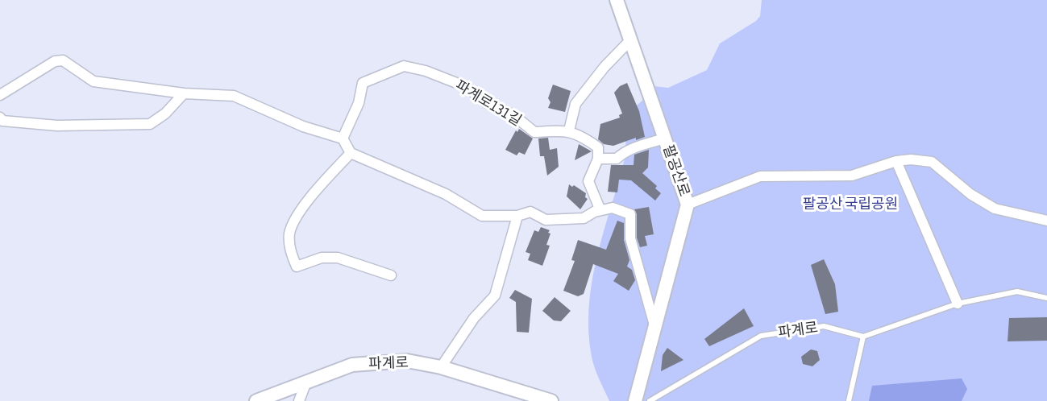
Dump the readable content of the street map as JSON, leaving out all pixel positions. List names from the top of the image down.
{
  "streets": {
    "street": ["파계로131길", "팔공산로", "파계로"]
  },
  "parks": ["팔공산 국립공원"]
}
